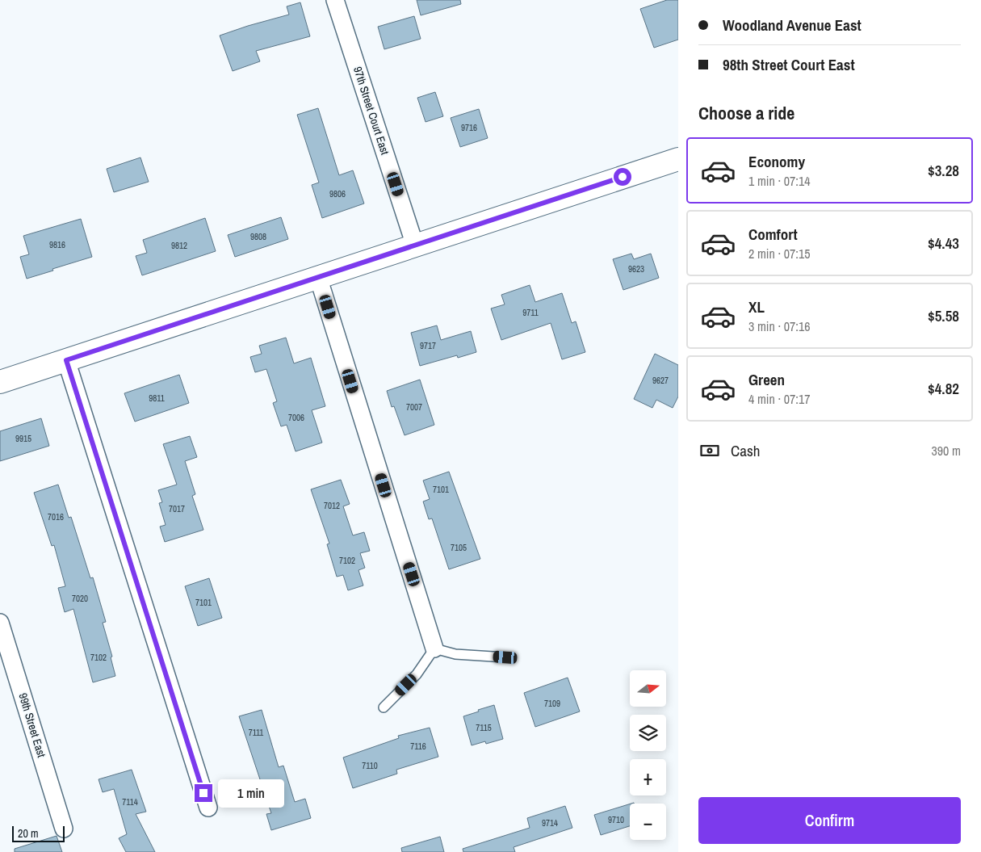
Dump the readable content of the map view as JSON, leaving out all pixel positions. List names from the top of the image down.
{
  "streets": {
    "street": ["97th Street Court East", "99th Street East"]
  },
  "house_numbers": [
    "9716",
    "9806",
    "9808",
    "9816",
    "9812",
    "9623",
    "9711",
    "9717",
    "9627",
    "9811",
    "7007",
    "7006",
    "9915",
    "7101",
    "7012",
    "7017",
    "7016",
    "7105",
    "7102",
    "7020",
    "7101",
    "7102",
    "7109",
    "7115",
    "7111",
    "7116",
    "7110",
    "7114",
    "9710",
    "9714"
  ],
  "scale_bar": "20 m",
  "north": "right",
  "page": {
    "banner": ["Woodland Avenue East", "98th Street Court East"],
    "heading": "Choose a ride",
    "list": [
      {
        "name": "Economy",
        "note": "1 min · 07:14",
        "value": "$3.28"
      },
      {
        "name": "Comfort",
        "note": "2 min · 07:15",
        "value": "$4.43"
      },
      {
        "name": "XL",
        "note": "3 min · 07:16",
        "value": "$5.58"
      },
      {
        "name": "Green",
        "note": "4 min · 07:17",
        "value": "$4.82"
      }
    ],
    "pay": ["Cash", "390 m"],
    "map_buttons": ["+", "−"],
    "bubble": "1 min",
    "buttons": "Confirm",
    "scale": "20 m"
  }
}
